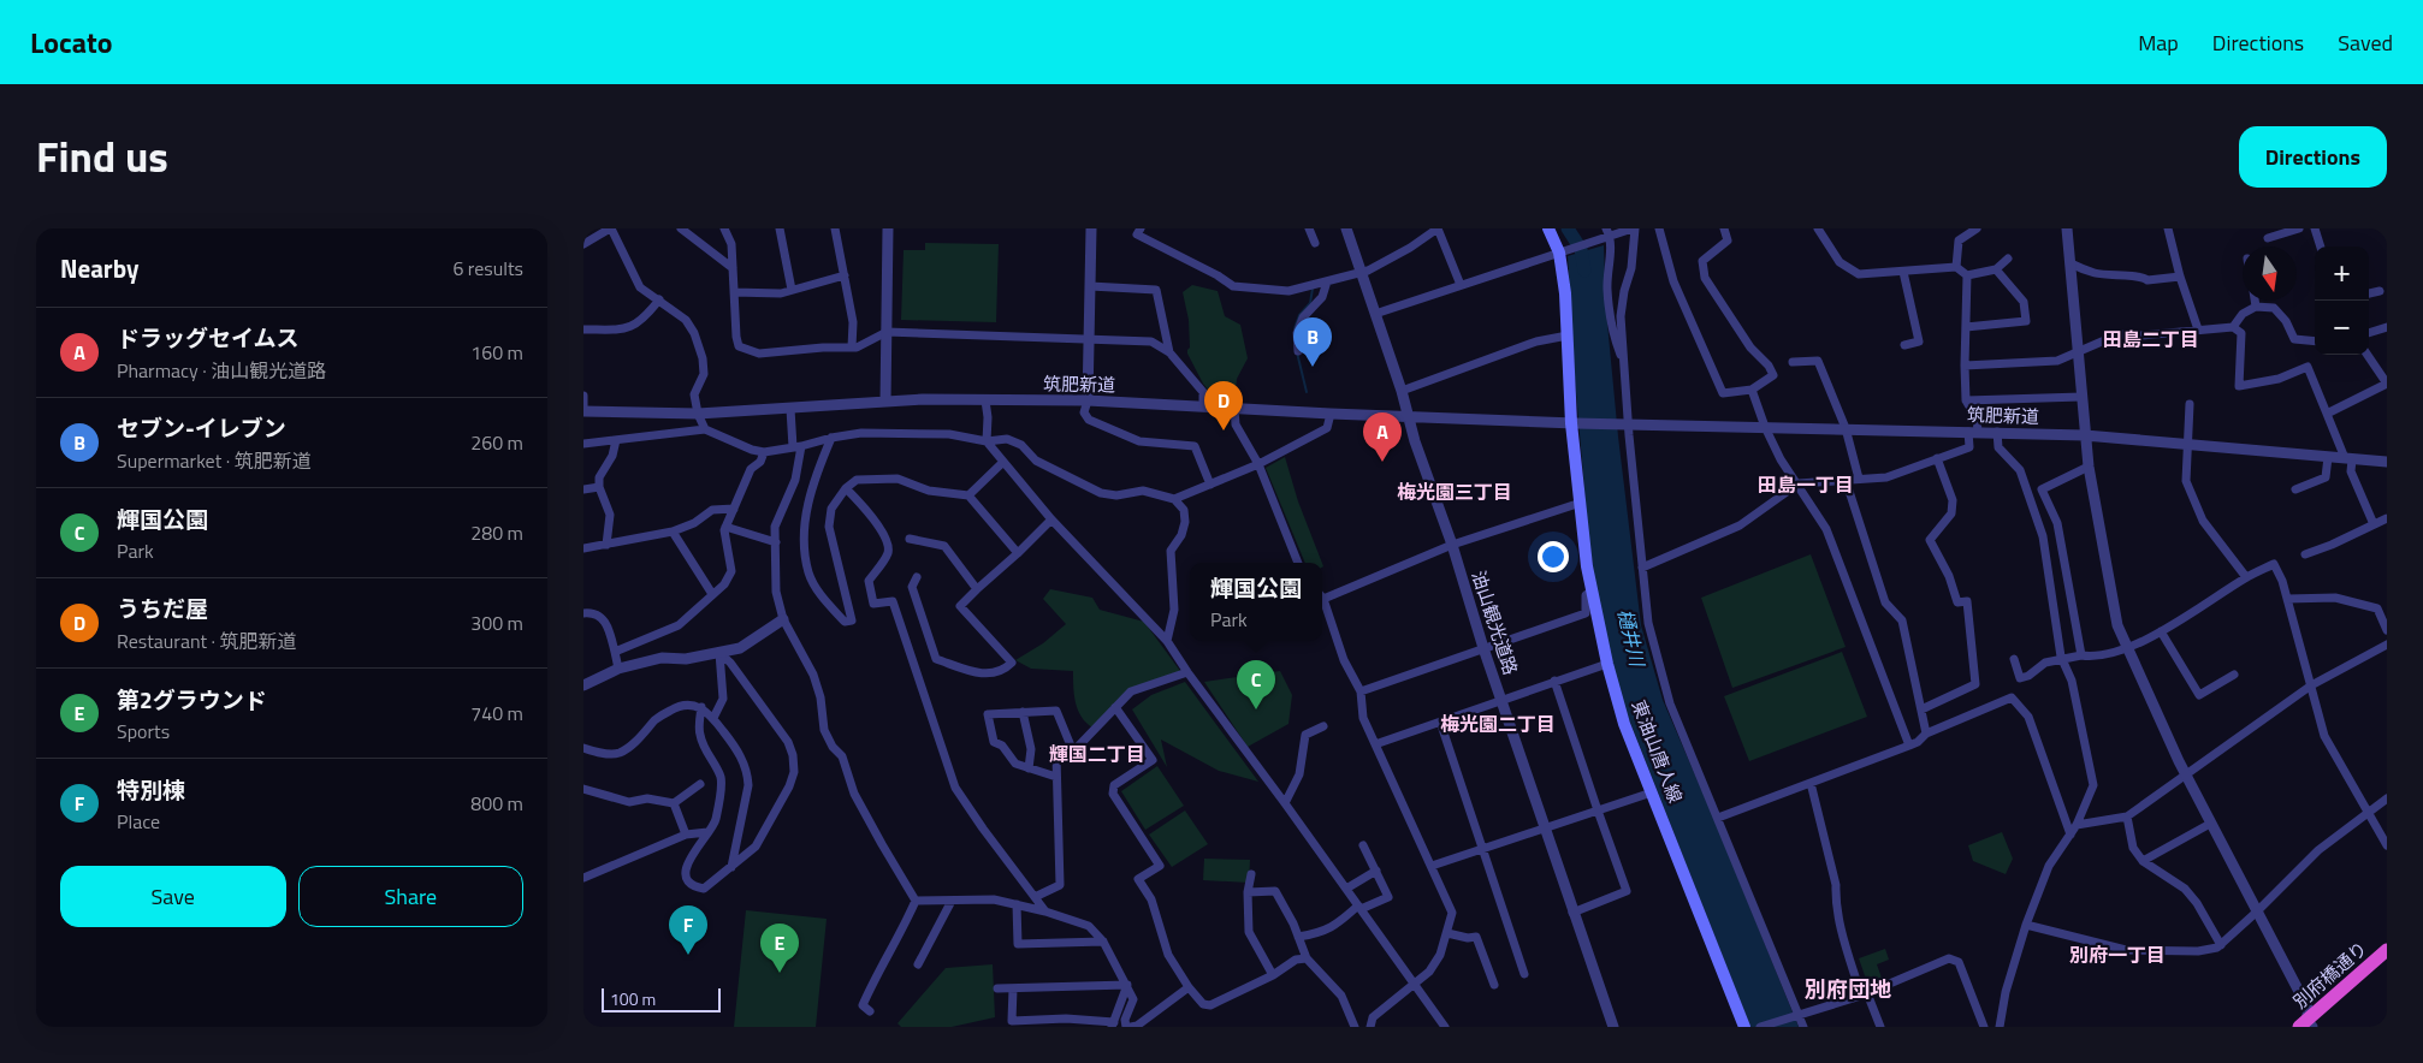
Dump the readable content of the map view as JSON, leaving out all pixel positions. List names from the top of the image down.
{
  "streets": {
    "highway": ["別府橋通り"],
    "main road": ["東油山唐人線"],
    "street": ["筑肥新道", "油山観光道路"]
  },
  "crossings": [
    ["筑肥新道", "油山観光道路"],
    ["筑肥新道", "東油山唐人線"]
  ],
  "districts": [
    "田島二丁目",
    "田島一丁目",
    "梅光園三丁目",
    "梅光園二丁目",
    "輝国二丁目",
    "別府一丁目",
    "別府団地"
  ],
  "water": ["樋井川"],
  "scale_bar": "100 m",
  "north": "bottom",
  "page": {
    "header": "Locato",
    "nav": ["Map", "Directions", "Saved"],
    "title": "Find us",
    "buttons": [
      "Directions",
      ["Save", "Share"]
    ],
    "heading": ["Nearby", "6 results"],
    "map_buttons": ["+", "−"],
    "list": [
      {
        "mark": "A",
        "name": "ドラッグセイムス",
        "note": "Pharmacy · 油山観光道路",
        "value": "160 m"
      },
      {
        "mark": "B",
        "name": "セブン-イレブン",
        "note": "Supermarket · 筑肥新道",
        "value": "260 m"
      },
      {
        "mark": "C",
        "name": "輝国公園",
        "note": "Park",
        "value": "280 m"
      },
      {
        "mark": "D",
        "name": "うちだ屋",
        "note": "Restaurant · 筑肥新道",
        "value": "300 m"
      },
      {
        "mark": "E",
        "name": "第2グラウンド",
        "note": "Sports",
        "value": "740 m"
      },
      {
        "mark": "F",
        "name": "特別棟",
        "note": "Place",
        "value": "800 m"
      }
    ],
    "pins": [
      "B",
      "D",
      "A",
      "C",
      "F",
      "E"
    ],
    "popup": ["輝国公園", "Park"],
    "scale": "100 m"
  }
}
